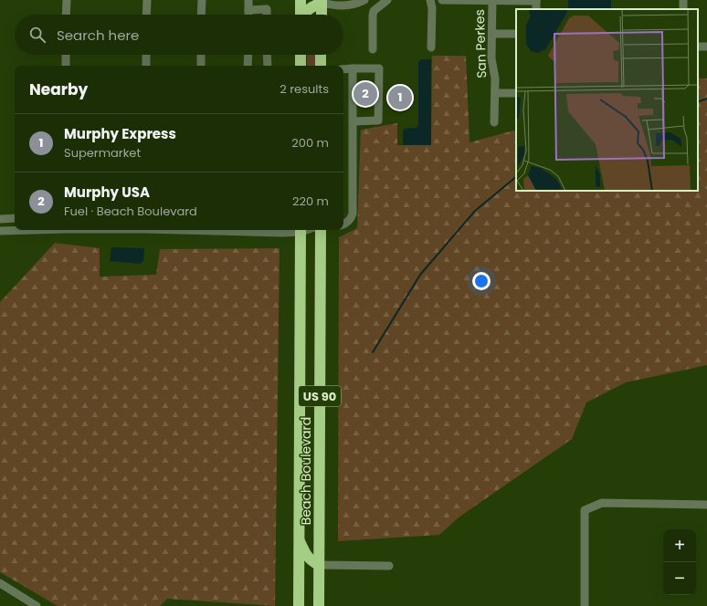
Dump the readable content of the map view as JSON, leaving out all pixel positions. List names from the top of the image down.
{
  "streets": {
    "highway": ["US 90", "Beach Boulevard"],
    "street": ["San Perkes"]
  },
  "page": {
    "search": "Search here",
    "heading": ["Nearby", "2 results"],
    "pins": ["2", "1"],
    "list": [
      {
        "mark": "1",
        "name": "Murphy Express",
        "note": "Supermarket",
        "value": "200 m"
      },
      {
        "mark": "2",
        "name": "Murphy USA",
        "note": "Fuel · Beach Boulevard",
        "value": "220 m"
      }
    ],
    "map_buttons": ["+", "−"]
  }
}
